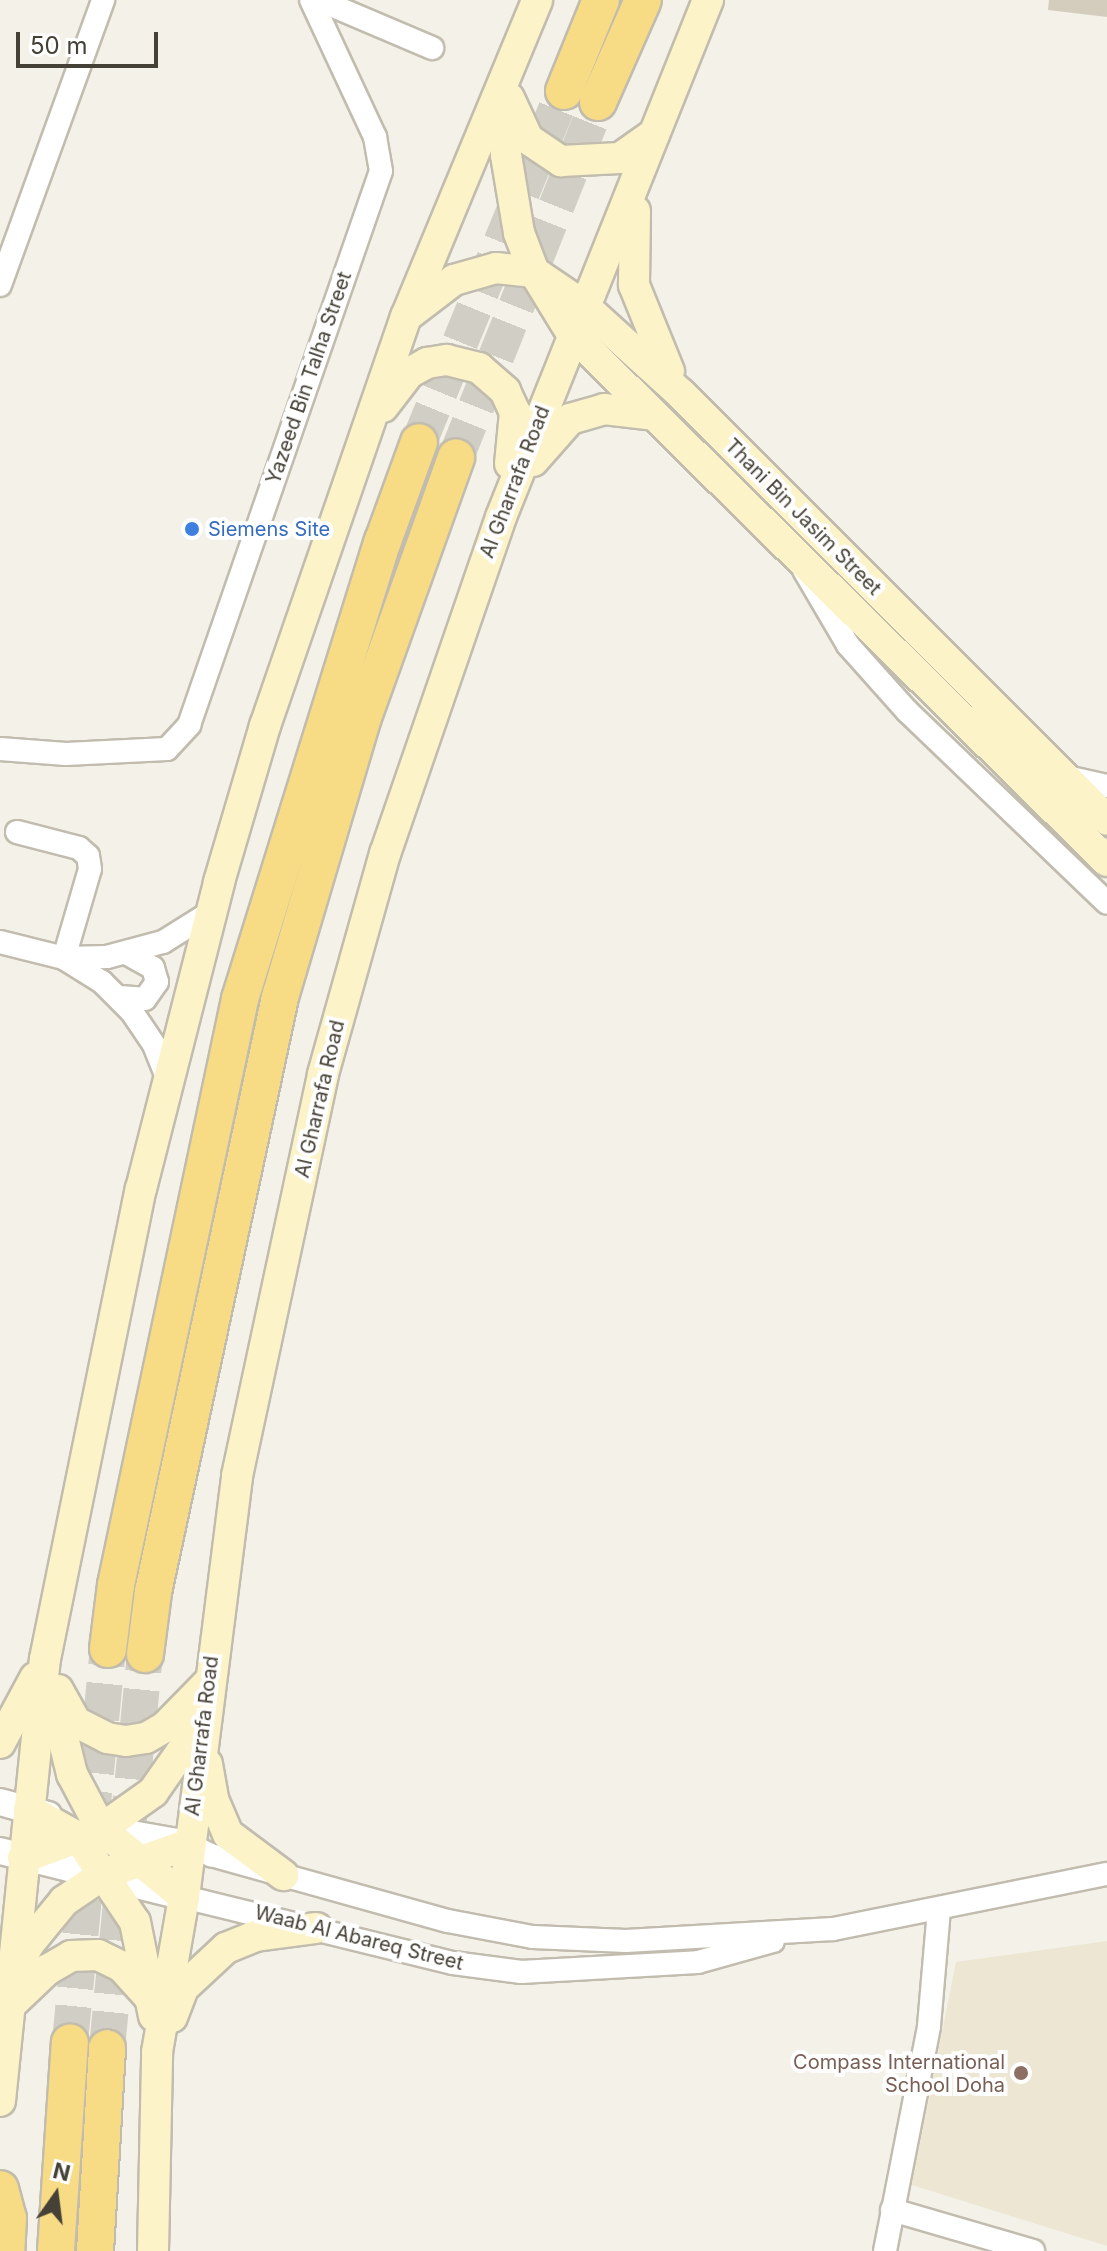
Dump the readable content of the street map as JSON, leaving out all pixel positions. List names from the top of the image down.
{
  "streets": {
    "main road": ["Al Gharrafa Road", "Thani Bin Jasim Street"],
    "street": ["Yazeed Bin Talha Street", "Waab Al Abareq Street"]
  },
  "crossings": [
    ["Al Gharrafa Road", "Thani Bin Jasim Street"],
    ["Al Gharrafa Road", "Waab Al Abareq Street"]
  ],
  "places": ["Siemens Site", "Compass International School Doha"],
  "scale_bar": "50 m",
  "north": "top"
}
